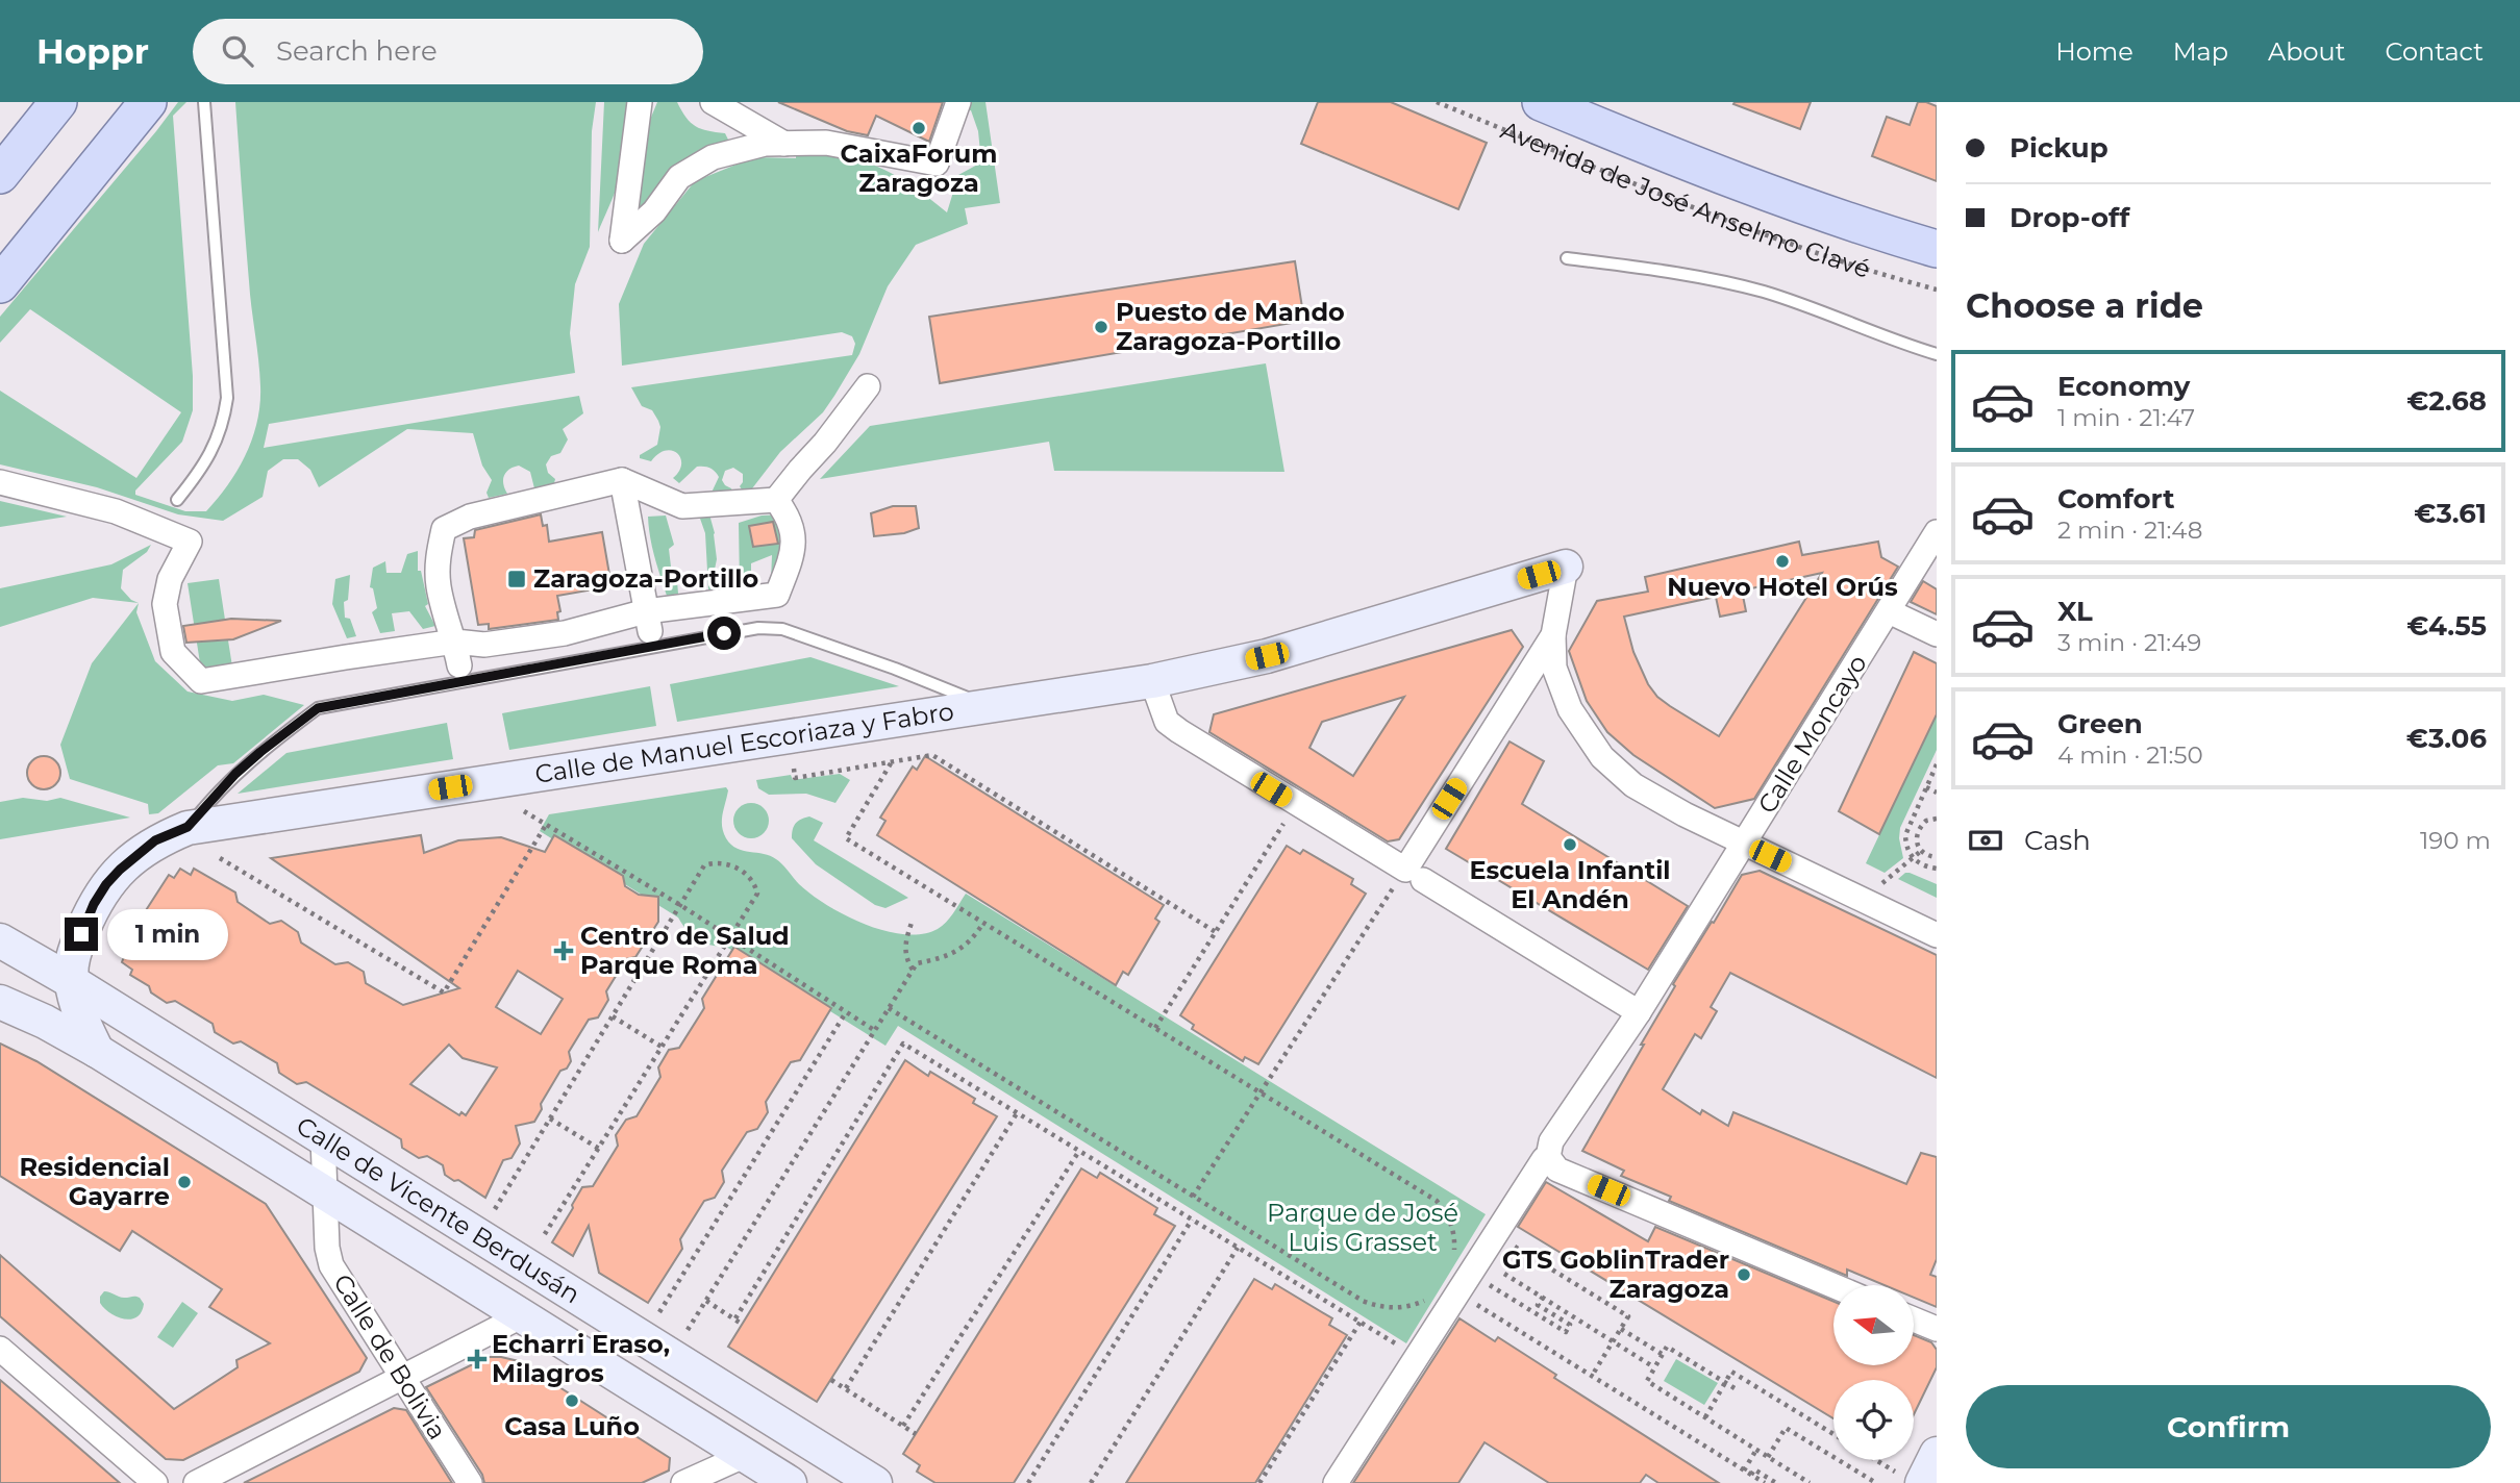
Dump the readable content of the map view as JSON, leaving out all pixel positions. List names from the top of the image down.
{
  "streets": {
    "main road": ["Avenida de José Anselmo Clavé", "Calle de Manuel Escoriaza y Fabro", "Calle de Vicente Berdusán"],
    "street": ["Calle Moncayo", "Calle de Bolivia"]
  },
  "crossings": [
    ["Calle de Manuel Escoriaza y Fabro", "Calle de Vicente Berdusán"],
    ["Calle de Vicente Berdusán", "Calle de Bolivia"]
  ],
  "parks": ["Parque de José Luis Grasset"],
  "places": {
    "other": [
      "CaixaForum Zaragoza",
      "Puesto de Mando Zaragoza-Portillo",
      "Nuevo Hotel Orús",
      "Escuela Infantil El Andén",
      "Residencial Gayarre",
      "GTS GoblinTrader Zaragoza",
      "Casa Luño"
    ],
    "transit": ["Zaragoza-Portillo"],
    "health": ["Centro de Salud Parque Roma", "Echarri Eraso, Milagros"]
  },
  "north": "left",
  "page": {
    "header": "Hoppr",
    "search": "Search here",
    "nav": [
      "Home",
      "Map",
      "About",
      "Contact"
    ],
    "banner": ["Pickup", "Drop-off"],
    "heading": "Choose a ride",
    "list": [
      {
        "name": "Economy",
        "note": "1 min · 21:47",
        "value": "€2.68"
      },
      {
        "name": "Comfort",
        "note": "2 min · 21:48",
        "value": "€3.61"
      },
      {
        "name": "XL",
        "note": "3 min · 21:49",
        "value": "€4.55"
      },
      {
        "name": "Green",
        "note": "4 min · 21:50",
        "value": "€3.06"
      }
    ],
    "pay": ["Cash", "190 m"],
    "bubble": "1 min",
    "buttons": "Confirm"
  }
}
